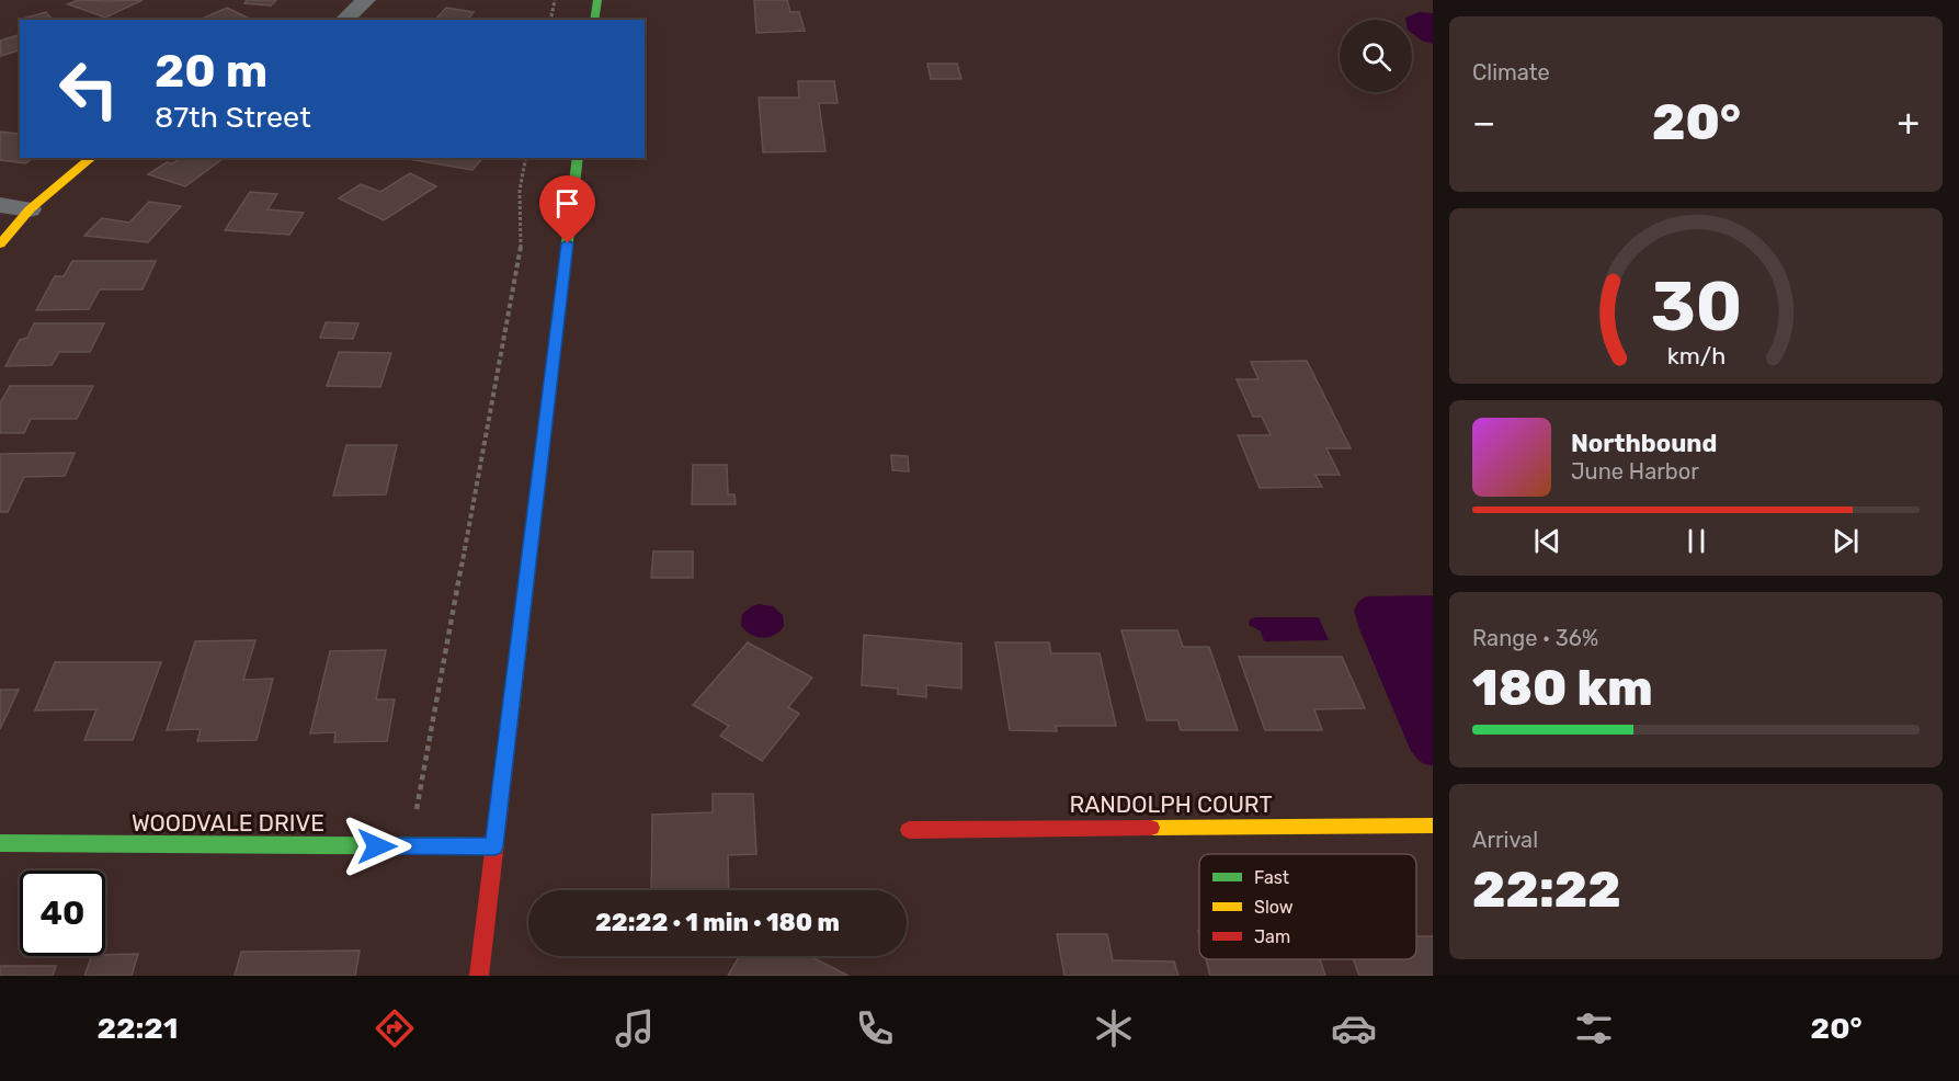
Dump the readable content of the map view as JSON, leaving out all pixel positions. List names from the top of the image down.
{
  "streets": {
    "main road": ["RANDOLPH COURT", "WOODVALE DRIVE"]
  },
  "legend": ["Fast", "Slow", "Jam"],
  "page": {
    "tile": [
      "Climate",
      ["Range · 36%", "180 km"],
      ["Arrival", "22:22"]
    ],
    "turn": ["20 m", "87th Street"],
    "heat": ["−", "20°", "+"],
    "song": ["Northbound", "June Harbor"],
    "limit": "40",
    "trip": "22:22 · 1 min · 180 m",
    "tabs": ["22:21", "20°"],
    "gauge": ["30", "km/h"]
  }
}
